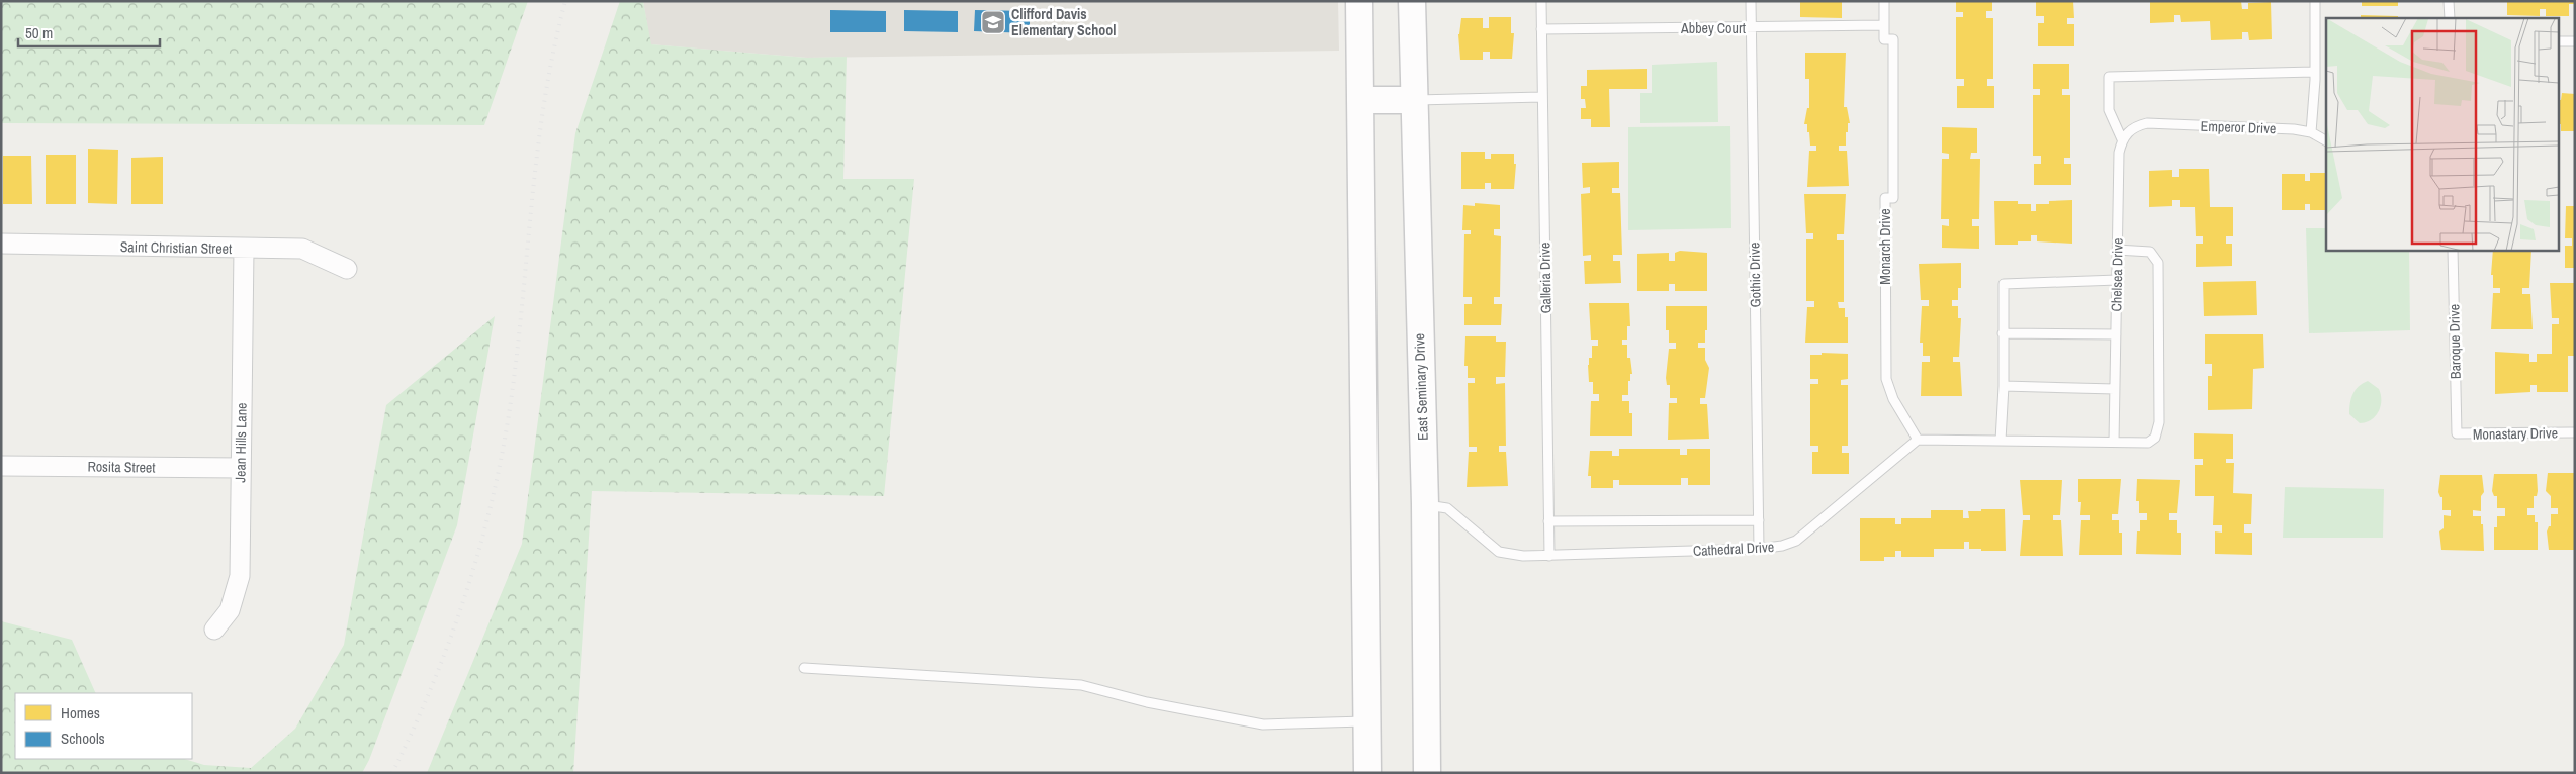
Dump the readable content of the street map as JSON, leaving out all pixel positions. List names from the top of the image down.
{
  "streets": {
    "main road": ["East Seminary Drive"],
    "street": ["Saint Christian Street", "Jean Hills Lane", "Rosita Street"],
    "lane": [
      "Abbey Court",
      "Emperor Drive",
      "Monarch Drive",
      "Gothic Drive",
      "Chelsea Drive",
      "Galleria Drive",
      "Baroque Drive",
      "Monastary Drive",
      "Cathedral Drive"
    ]
  },
  "crossings": [
    ["Abbey Court", "Monarch Drive"],
    ["Abbey Court", "Gothic Drive"],
    ["Abbey Court", "Galleria Drive"],
    ["Emperor Drive", "Chelsea Drive"],
    ["Monarch Drive", "Cathedral Drive"],
    ["Saint Christian Street", "Jean Hills Lane"],
    ["Gothic Drive", "Cathedral Drive"],
    ["Galleria Drive", "Cathedral Drive"],
    ["Baroque Drive", "Monastary Drive"],
    ["East Seminary Drive", "Cathedral Drive"],
    ["Jean Hills Lane", "Rosita Street"]
  ],
  "places": {
    "school or university": ["Clifford Davis Elementary School"]
  },
  "legend": ["Homes", "Schools"],
  "scale_bar": "50 m"
}
